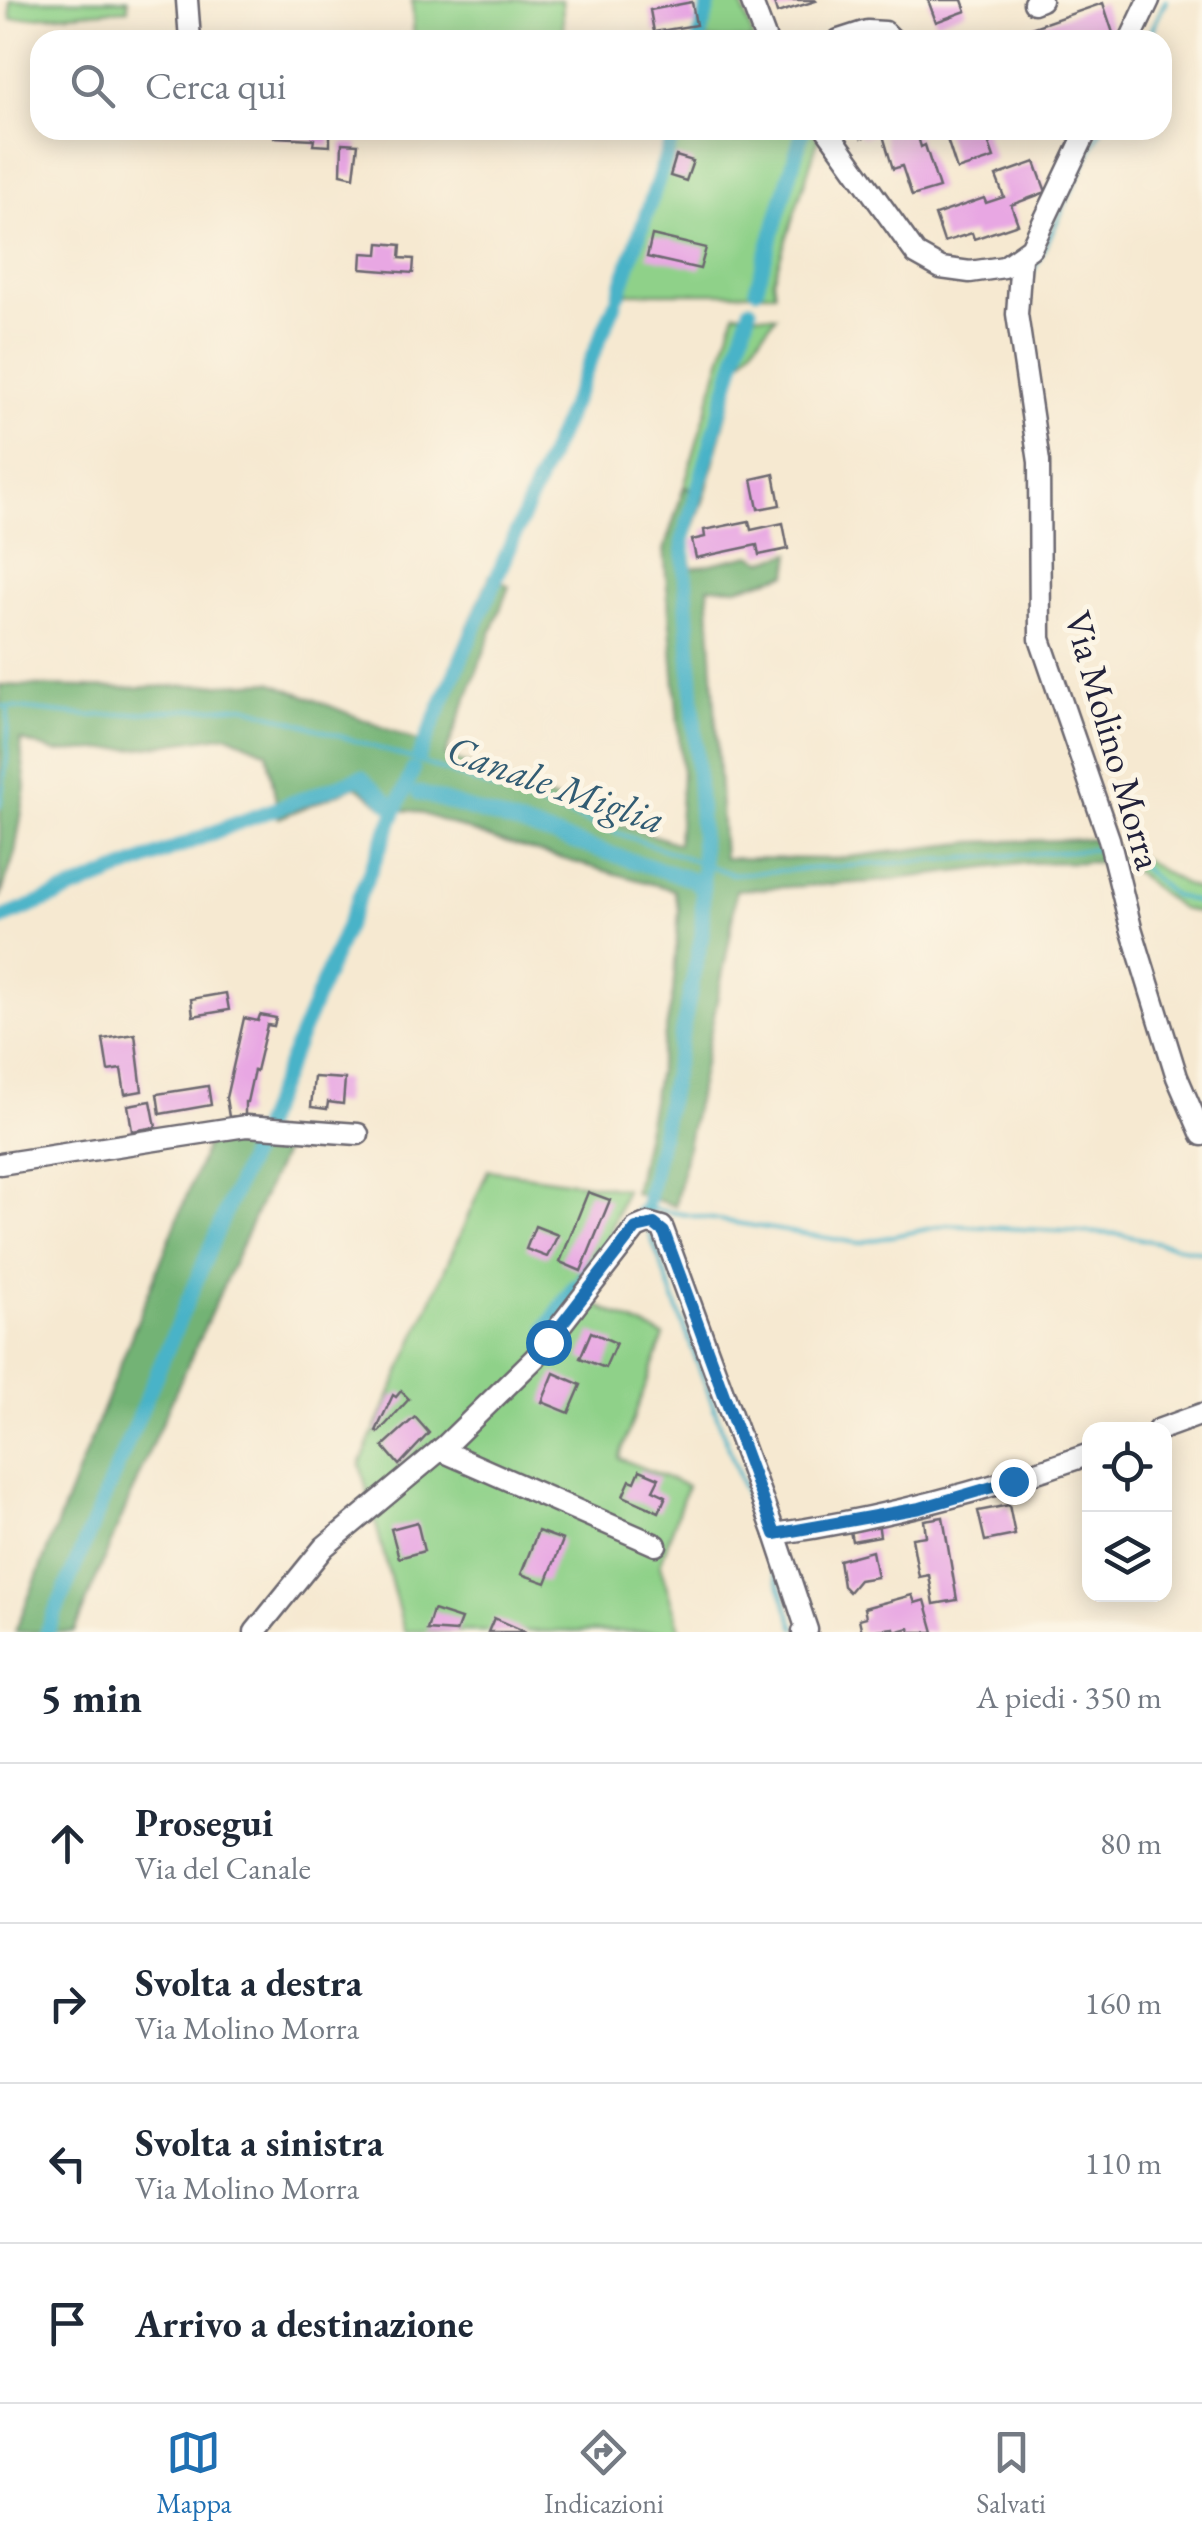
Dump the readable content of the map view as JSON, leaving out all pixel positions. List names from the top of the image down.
{
  "streets": {
    "street": ["Via Molino Morra"]
  },
  "water": ["Canale Miglia"],
  "page": {
    "search": "Cerca qui",
    "heading": ["5 min", "A piedi · 350 m"],
    "list": [
      ["Prosegui", "Via del Canale", "80 m"],
      ["Svolta a destra", "Via Molino Morra", "160 m"],
      ["Svolta a sinistra", "Via Molino Morra", "110 m"],
      "Arrivo a destinazione"
    ],
    "nav": ["Mappa", "Indicazioni", "Salvati"]
  }
}
